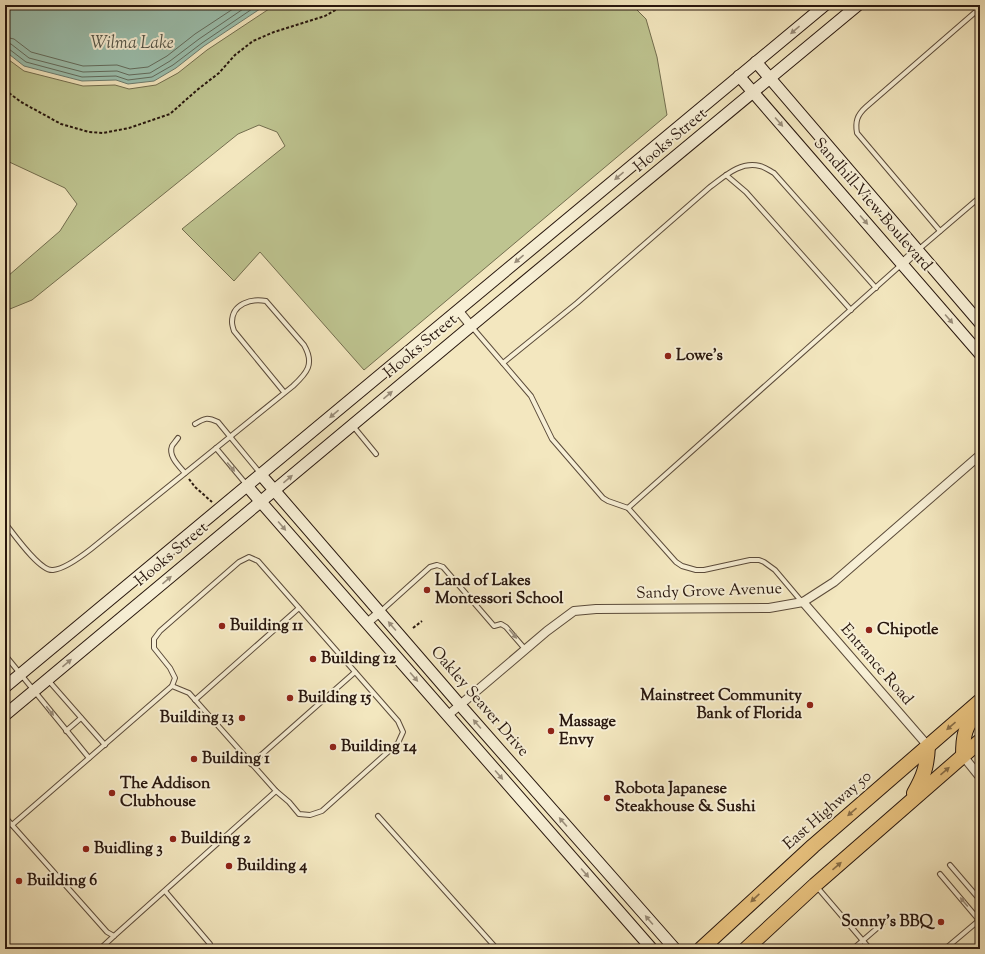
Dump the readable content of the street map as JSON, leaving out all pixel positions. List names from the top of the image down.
{
  "streets": {
    "highway": ["East Highway 50"],
    "street": [
      "Hooks Street",
      "Sandhill View Boulevard",
      "Sandy Grove Avenue",
      "Entrance Road",
      "Oakley Seaver Drive"
    ]
  },
  "crossings": [
    ["Hooks Street", "Sandhill View Boulevard"],
    ["Hooks Street", "Oakley Seaver Drive"],
    ["Sandy Grove Avenue", "Entrance Road"],
    ["Sandy Grove Avenue", "Oakley Seaver Drive"],
    ["Entrance Road", "East Highway 50"]
  ],
  "water": ["Wilma Lake"],
  "places": [
    "Lowe's",
    "Land of Lakes Montessori School",
    "Building 11",
    "Chipotle",
    "Building 12",
    "Building 15",
    "Mainstreet Community Bank of Florida",
    "Building 13",
    "Massage Envy",
    "Building 14",
    "Building 1",
    "The Addison Clubhouse",
    "Robota Japanese Steakhouse & Sushi",
    "Building 2",
    "Buidling 3",
    "Building 4",
    "Building 6",
    "Sonny's BBQ"
  ]
}
